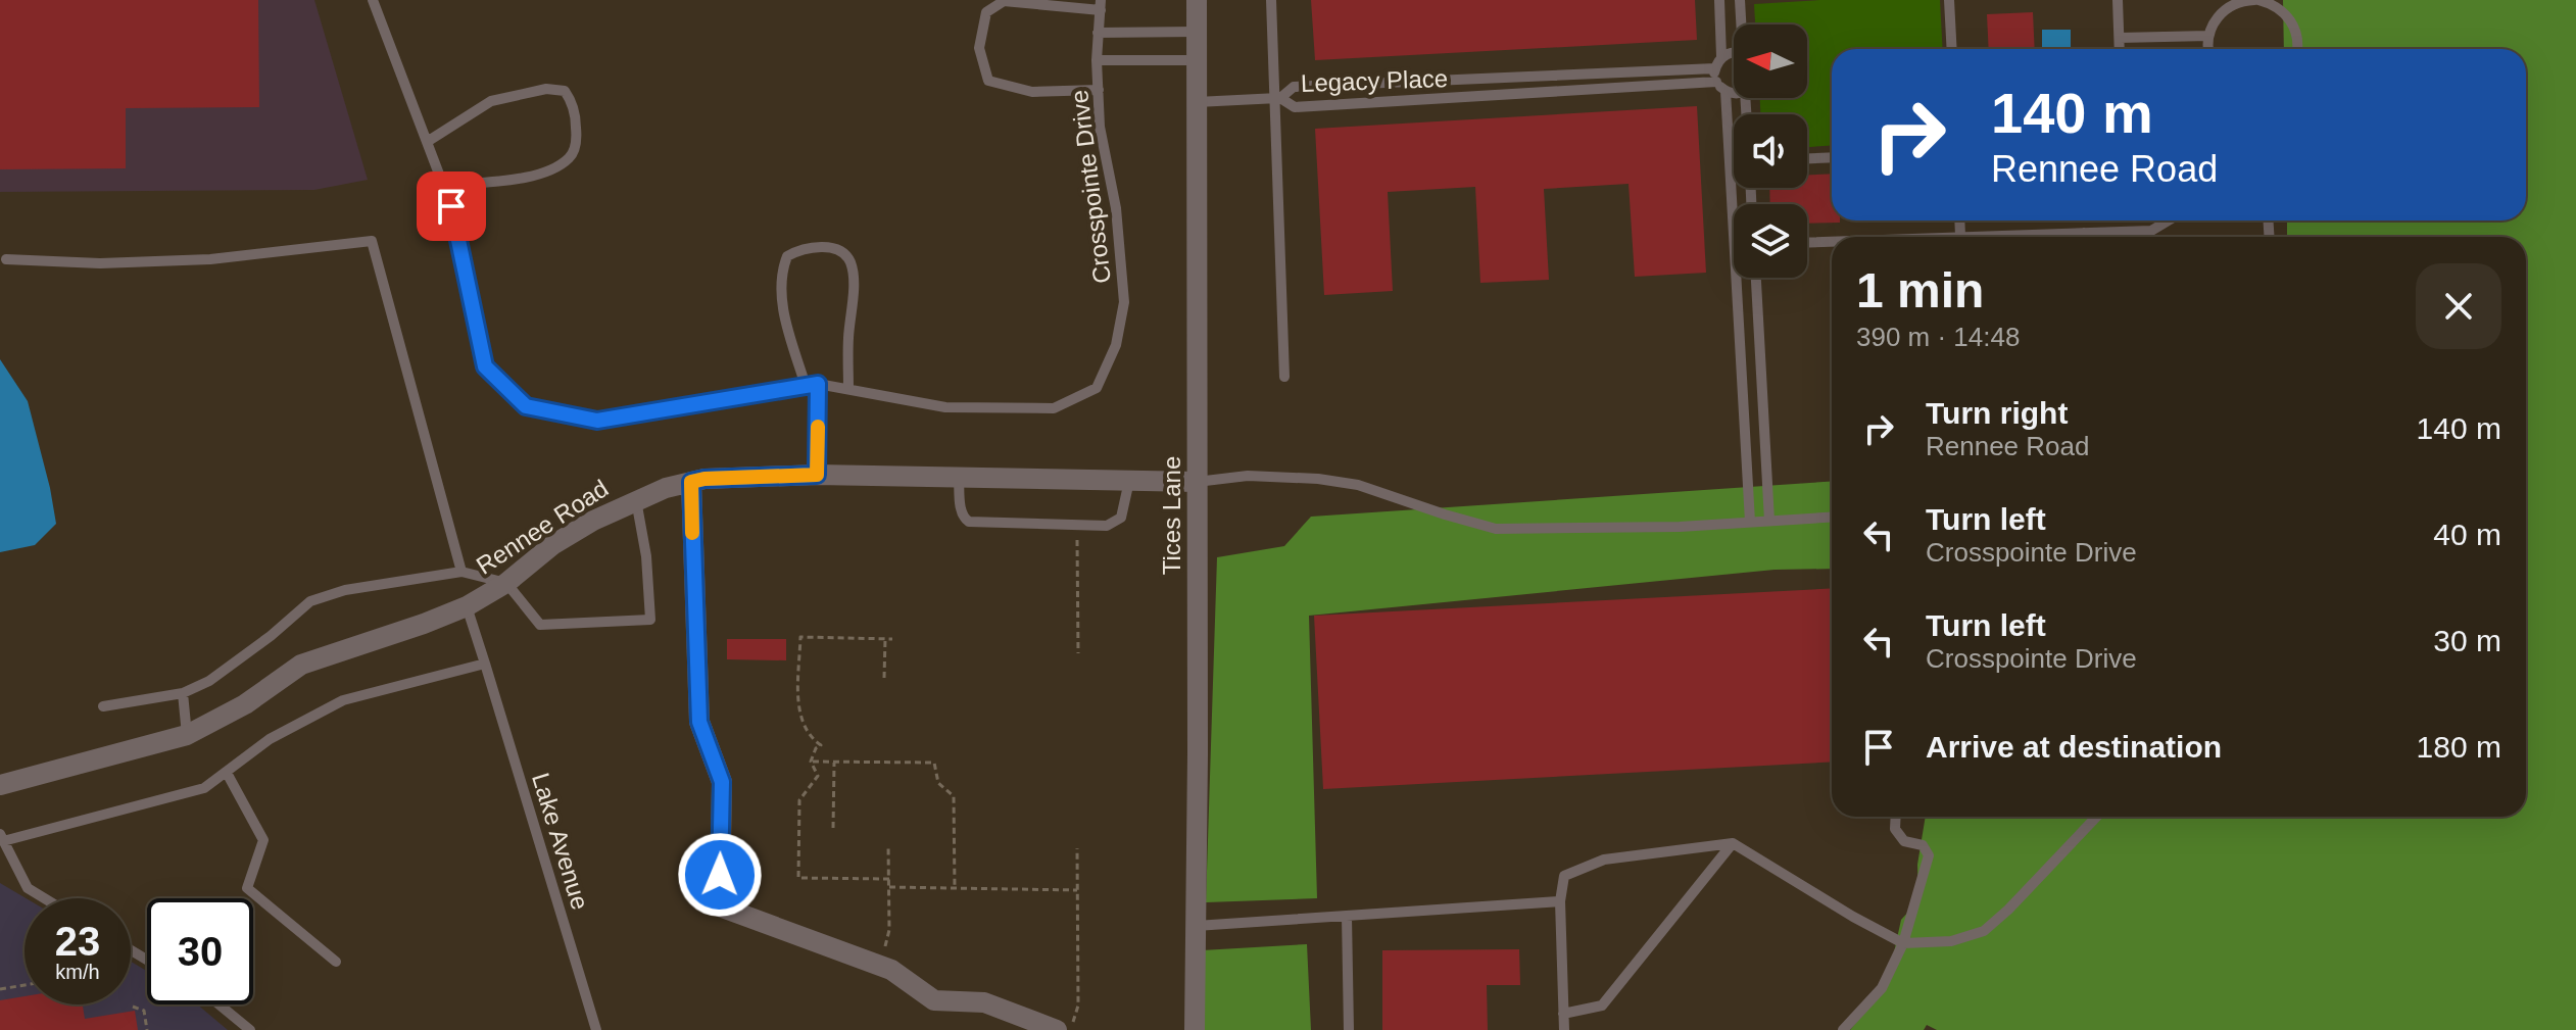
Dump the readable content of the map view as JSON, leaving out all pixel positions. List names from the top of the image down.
{
  "streets": {
    "street": ["Tices Lane", "Rennee Road"],
    "lane": ["Legacy Place", "Crosspointe Drive", "Lake Avenue"]
  },
  "crossings": [
    ["Tices Lane", "Rennee Road"],
    ["Rennee Road", "Lake Avenue"]
  ],
  "north": "left",
  "page": {
    "turn": ["140 m", "Rennee Road"],
    "heading": ["1 min", "390 m · 14:48"],
    "list": [
      {
        "name": "Turn right",
        "note": "Rennee Road",
        "value": "140 m"
      },
      {
        "name": "Turn left",
        "note": "Crosspointe Drive",
        "value": "40 m"
      },
      {
        "name": "Turn left",
        "note": "Crosspointe Drive",
        "value": "30 m"
      },
      {
        "name": "Arrive at destination",
        "value": "180 m"
      }
    ],
    "speed": "23 km/h",
    "limit": "30"
  }
}
